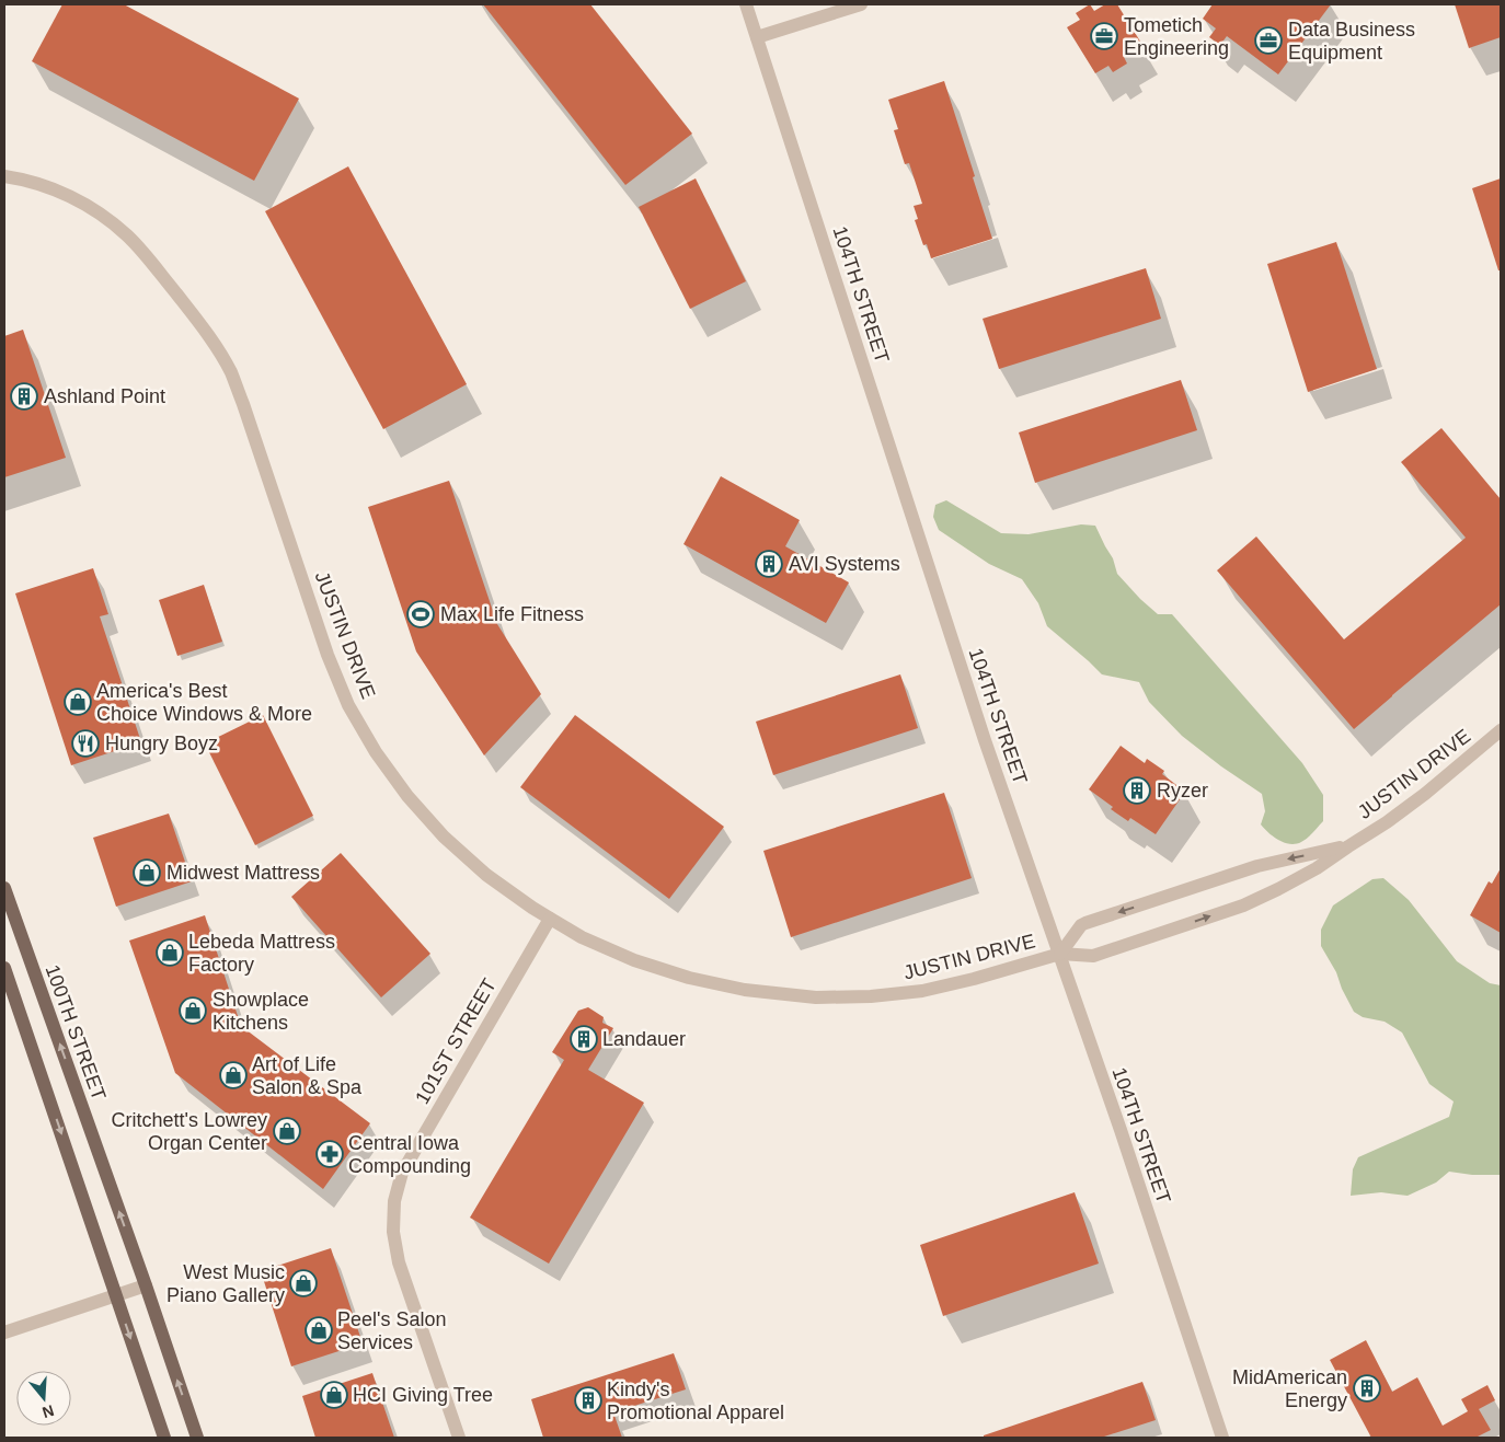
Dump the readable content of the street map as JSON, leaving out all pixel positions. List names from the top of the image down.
{
  "streets": {
    "main road": ["100TH STREET"],
    "street": ["104TH STREET", "JUSTIN DRIVE", "101ST STREET"]
  },
  "crossings": [
    ["104TH STREET", "JUSTIN DRIVE"],
    ["JUSTIN DRIVE", "101ST STREET"]
  ],
  "places": {
    "office": ["Tometich Engineering", "Data Business Equipment"],
    "building": [
      "Ashland Point",
      "AVI Systems",
      "Ryzer",
      "Landauer",
      "MidAmerican Energy",
      "Kindy's Promotional Apparel"
    ],
    "sports": ["Max Life Fitness"],
    "shop": [
      "America's Best Choice Windows & More",
      "Midwest Mattress",
      "Lebeda Mattress Factory",
      "Showplace Kitchens",
      "Art of Life Salon & Spa",
      "Critchett's Lowrey Organ Center",
      "West Music Piano Gallery",
      "Peel's Salon Services",
      "HCI Giving Tree"
    ],
    "restaurant": ["Hungry Boyz"],
    "pharmacy": ["Central Iowa Compounding"]
  },
  "north": "bottom"
}
